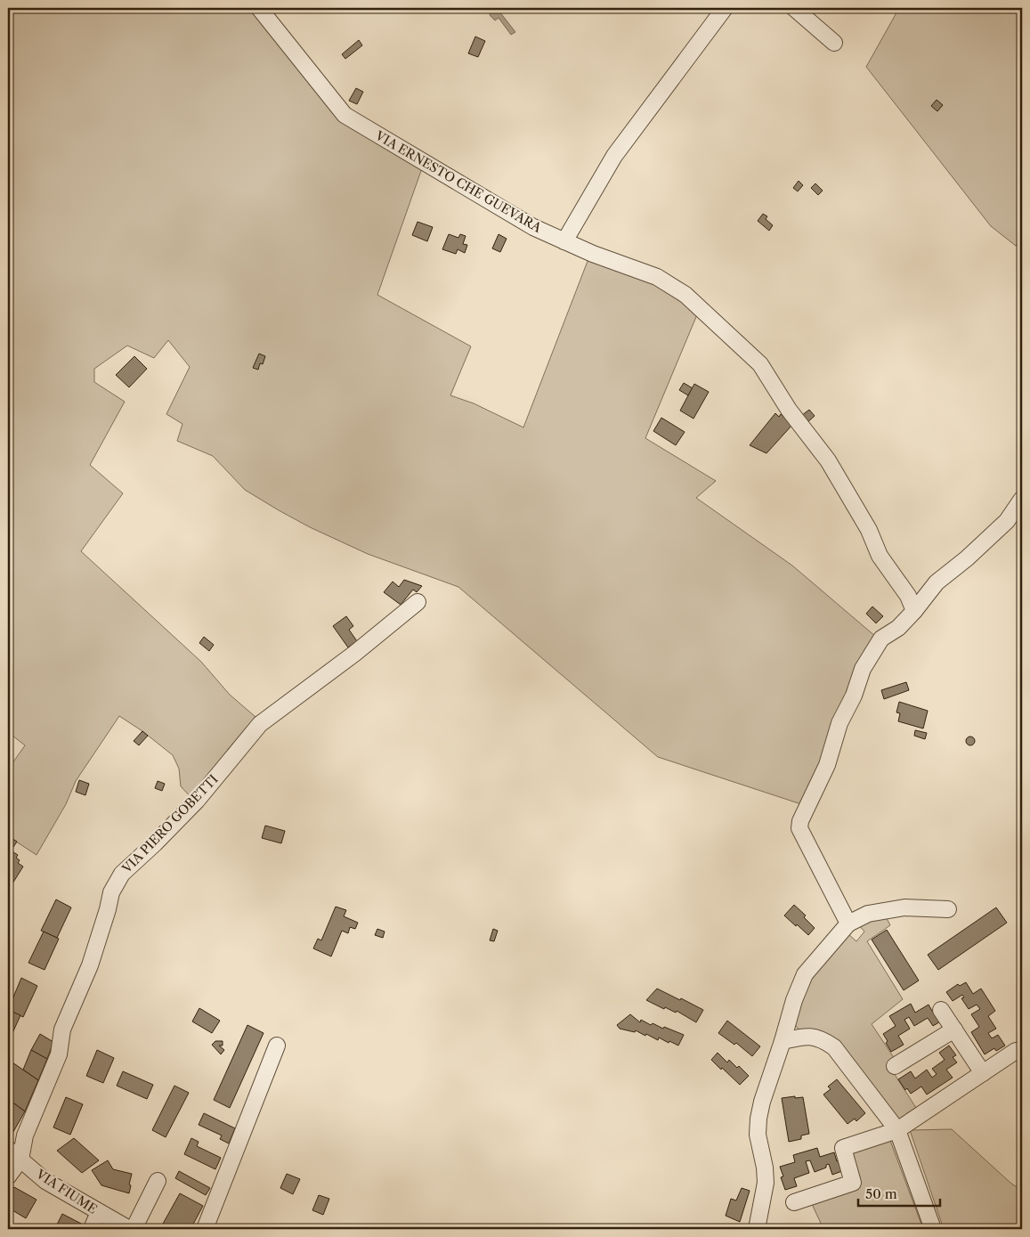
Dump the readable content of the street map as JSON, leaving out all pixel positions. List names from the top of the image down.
{
  "streets": {
    "street": ["VIA ERNESTO CHE GUEVARA", "VIA PIERO GOBETTI", "VIA FIUME"]
  },
  "crossings": [
    ["VIA PIERO GOBETTI", "VIA FIUME"]
  ],
  "scale_bar": "50 m"
}
